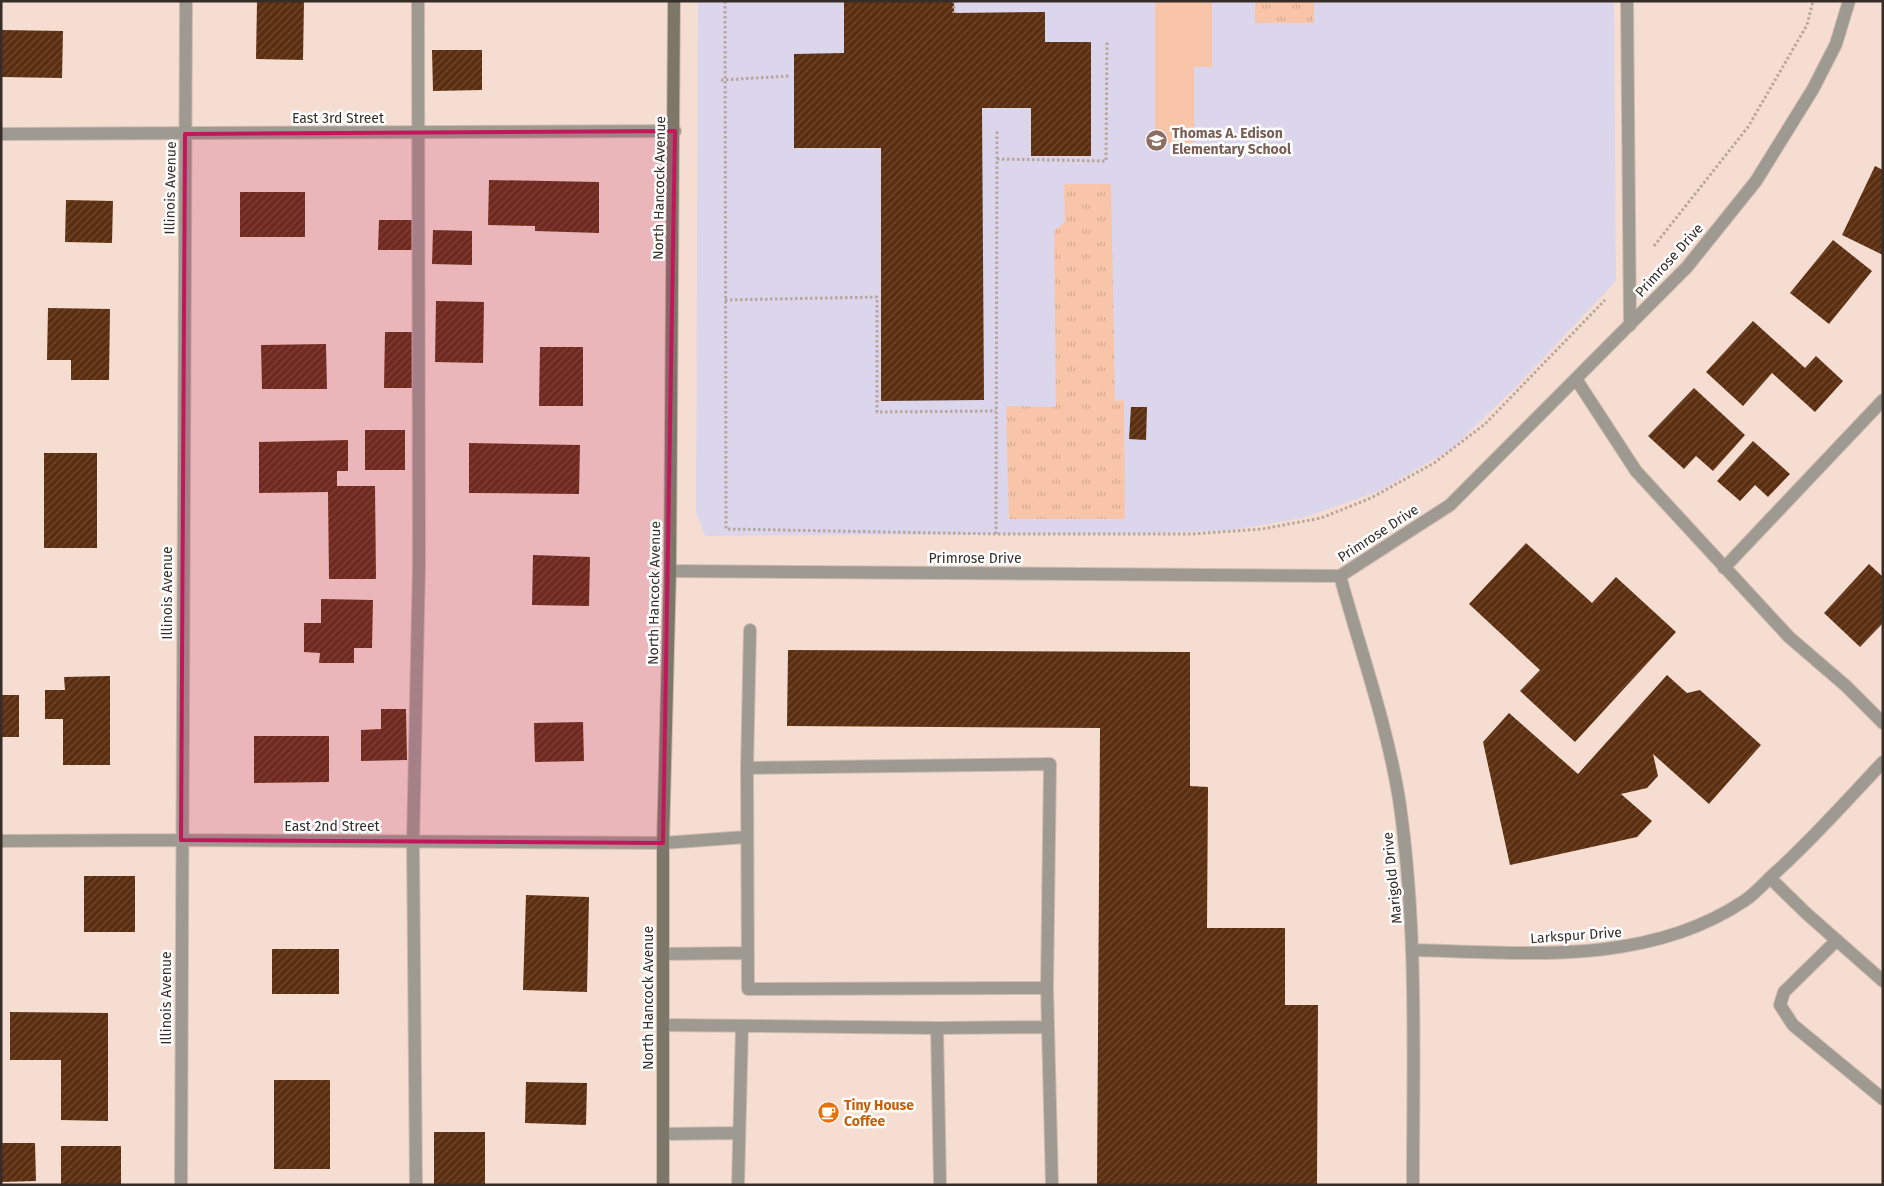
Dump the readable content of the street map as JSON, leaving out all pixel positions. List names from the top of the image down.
{
  "streets": {
    "street": [
      "East 3rd Street",
      "Illinois Avenue",
      "North Hancock Avenue",
      "Primrose Drive",
      "East 2nd Street",
      "Marigold Drive",
      "Larkspur Drive"
    ]
  },
  "crossings": [
    ["East 3rd Street", "Illinois Avenue"],
    ["East 3rd Street", "North Hancock Avenue"],
    ["Illinois Avenue", "East 2nd Street"],
    ["North Hancock Avenue", "Primrose Drive"],
    ["North Hancock Avenue", "East 2nd Street"],
    ["Primrose Drive", "Marigold Drive"],
    ["Marigold Drive", "Larkspur Drive"]
  ],
  "places": {
    "school or university": ["Thomas A. Edison Elementary School"],
    "cafe": ["Tiny House Coffee"]
  }
}
